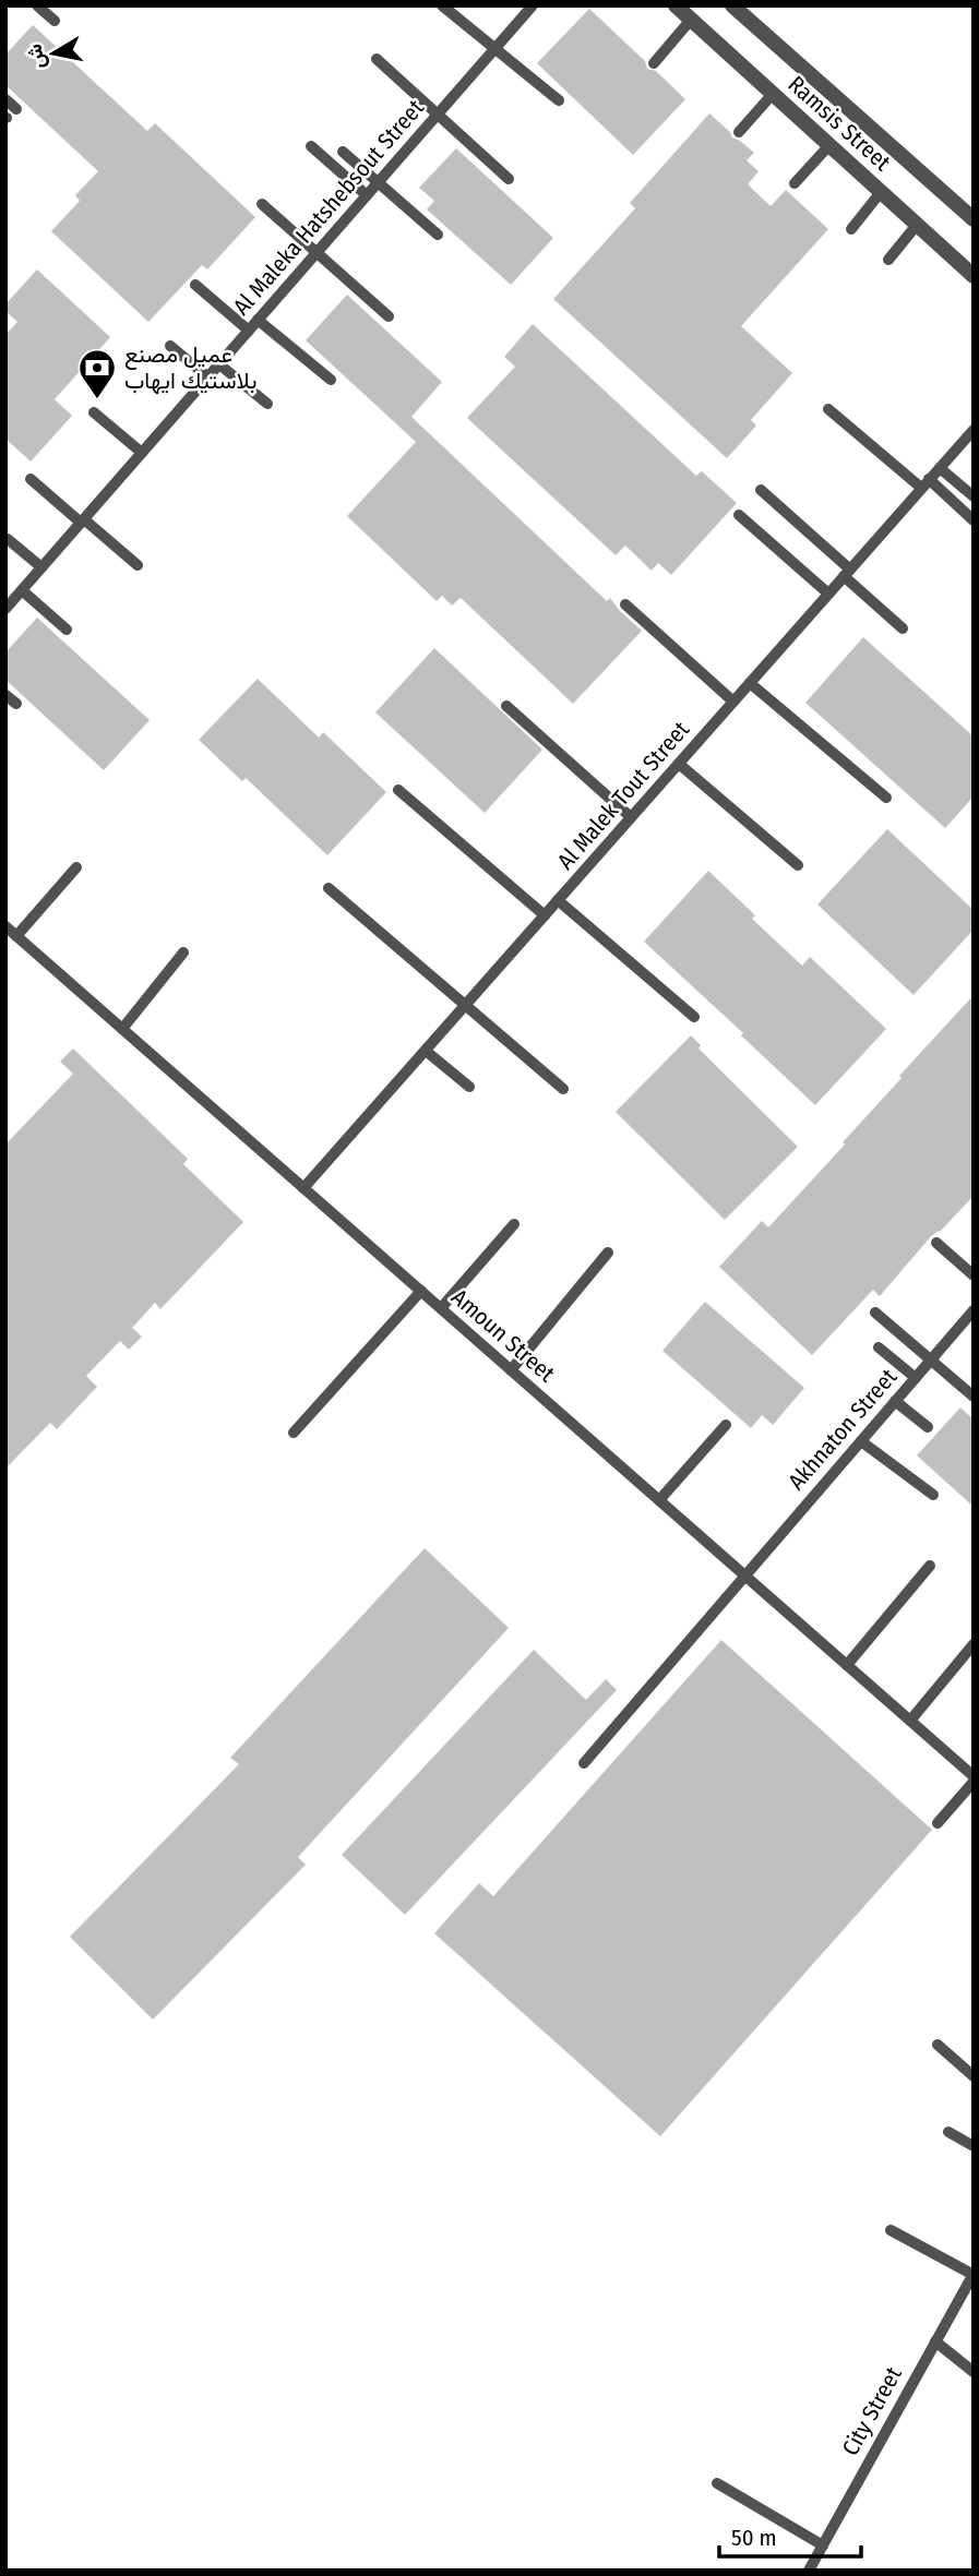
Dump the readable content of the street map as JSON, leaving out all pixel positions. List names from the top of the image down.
{
  "streets": {
    "street": ["Ramsis Street"],
    "lane": [
      "Al Maleka Hatshebsout Street",
      "Al Malek Tout Street",
      "Amoun Street",
      "Akhnaton Street",
      "City Street"
    ]
  },
  "crossings": [
    ["Al Malek Tout Street", "Amoun Street"],
    ["Amoun Street", "Akhnaton Street"]
  ],
  "places": {
    "bank": ["عميل مصنع بلاستيك ايهاب"]
  },
  "scale_bar": "50 m",
  "north": "left"
}
